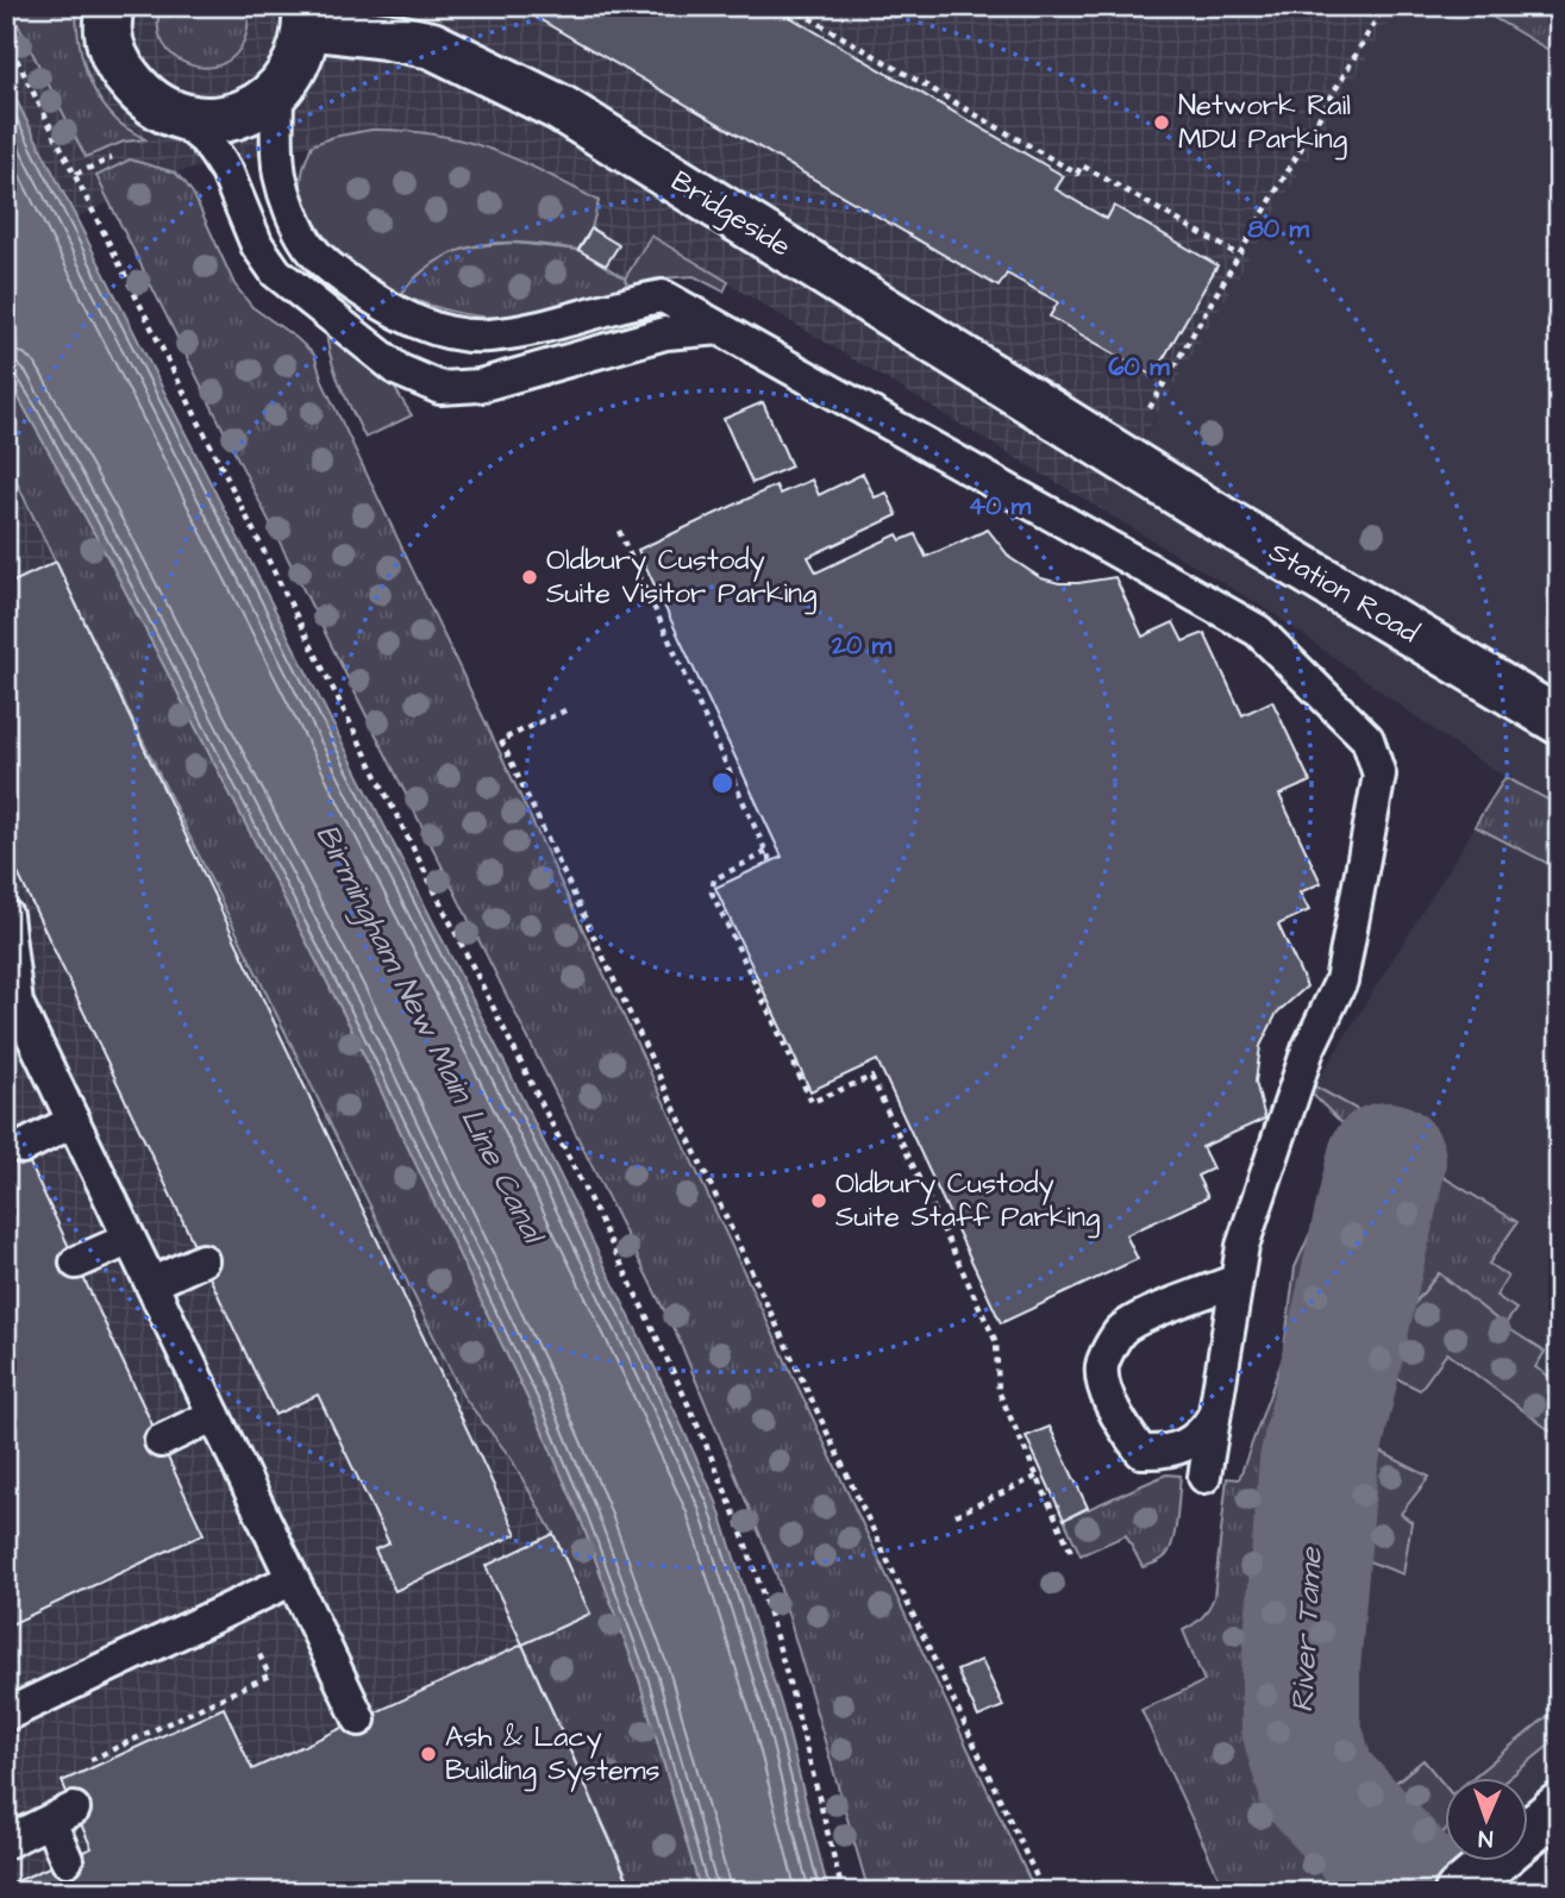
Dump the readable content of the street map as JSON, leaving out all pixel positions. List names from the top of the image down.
{
  "streets": {
    "street": ["Bridgeside", "Station Road"]
  },
  "crossings": [
    ["Bridgeside", "Station Road"]
  ],
  "water": ["Birmingham New Main Line Canal", "River Tame"],
  "places": [
    "Network Rail MDU Parking",
    "Oldbury Custody Suite Visitor Parking",
    "Oldbury Custody Suite Staff Parking",
    "Ash & Lacy Building Systems"
  ],
  "north": "bottom",
  "rings": [
    "80 m",
    "60 m",
    "40 m",
    "20 m"
  ]
}
